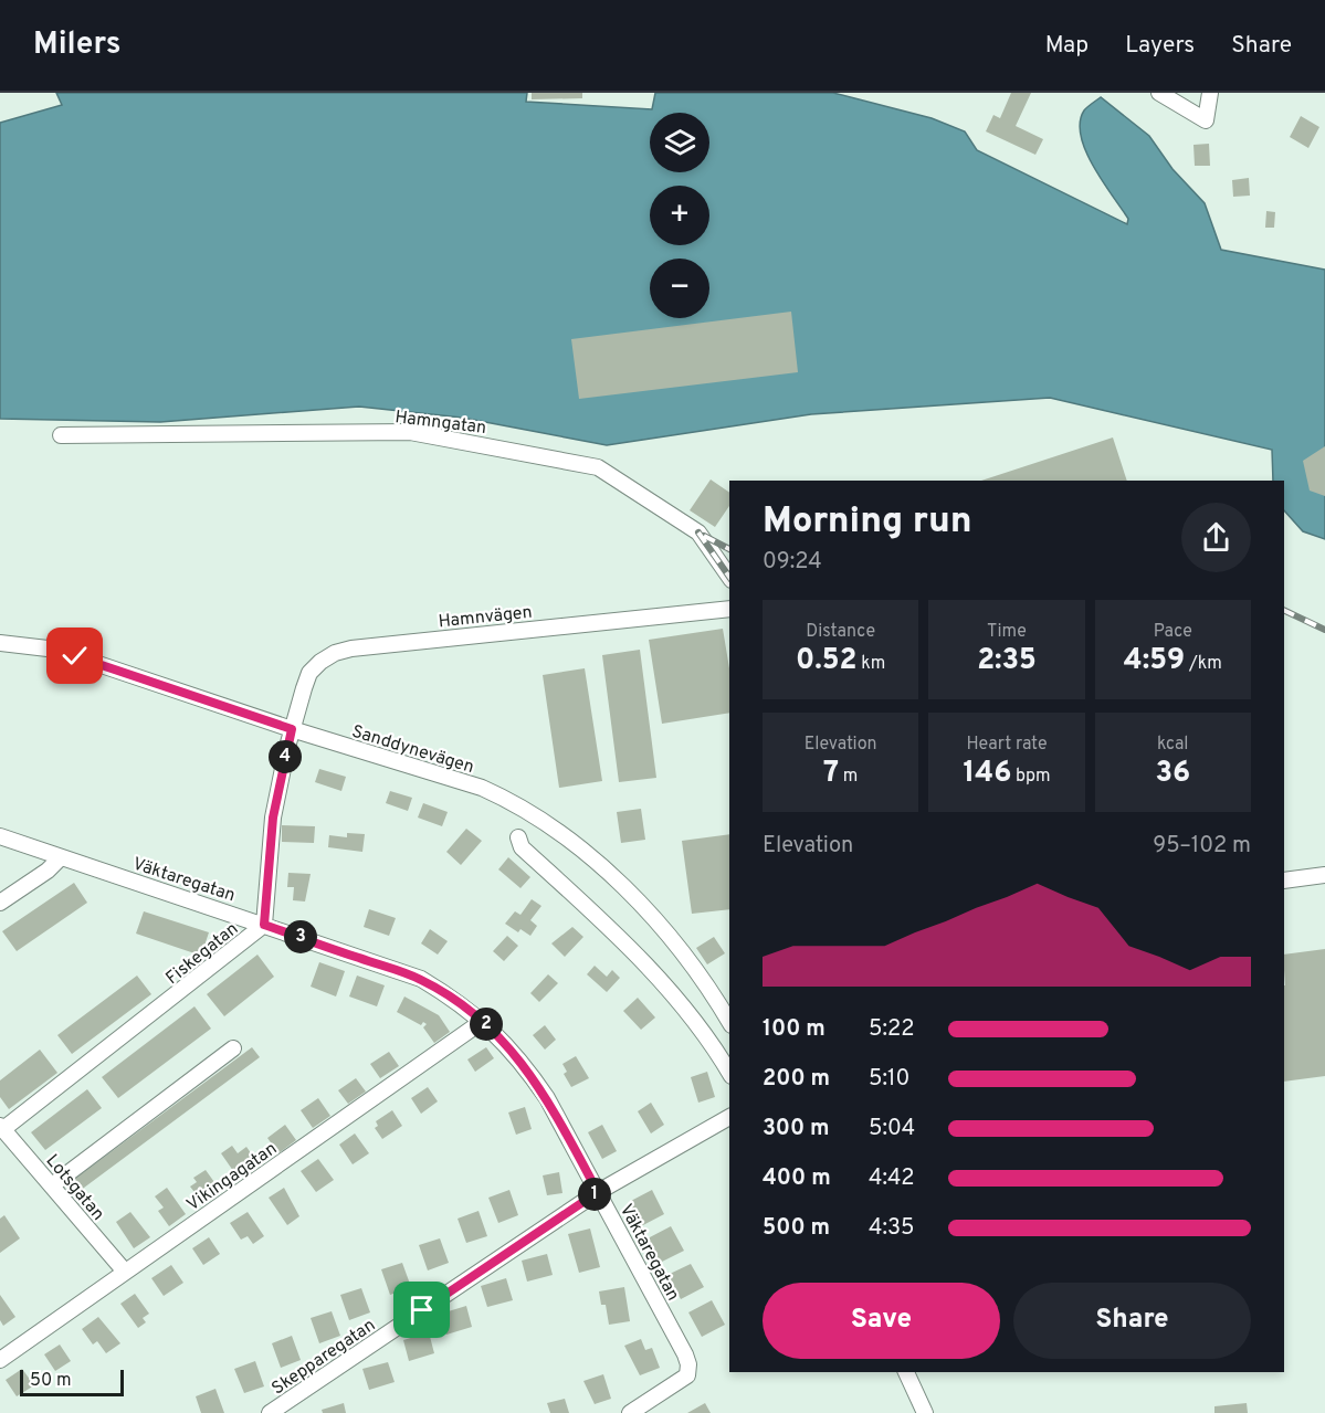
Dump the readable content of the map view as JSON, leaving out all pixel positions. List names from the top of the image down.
{
  "streets": {
    "street": [
      "Hamngatan",
      "Hamnvägen",
      "Sanddynevägen",
      "Väktaregatan",
      "Fiskegatan",
      "Vikingagatan",
      "Lotsgatan",
      "Skepparegatan"
    ]
  },
  "crossings": [
    ["Hamnvägen", "Sanddynevägen"],
    ["Hamnvägen", "Fiskegatan"],
    ["Sanddynevägen", "Fiskegatan"],
    ["Väktaregatan", "Fiskegatan"],
    ["Väktaregatan", "Vikingagatan"],
    ["Väktaregatan", "Skepparegatan"],
    ["Fiskegatan", "Lotsgatan"],
    ["Vikingagatan", "Lotsgatan"]
  ],
  "scale_bar": "50 m",
  "page": {
    "header": "Milers",
    "nav": ["Map", "Layers", "Share"],
    "map_buttons": ["+", "−"],
    "heading": ["Morning run", "09:24"],
    "stats": [
      ["Distance", "0.52 km"],
      ["Time", "2:35"],
      ["Pace", "4:59 /km"],
      ["Elevation", "7 m"],
      ["Heart rate", "146 bpm"],
      ["kcal", "36"]
    ],
    "pins": [
      "4",
      "3",
      "2",
      "1"
    ],
    "chart": ["Elevation", "95–102 m"],
    "list": [
      {
        "name": "100 m",
        "note": "5:22"
      },
      {
        "name": "200 m",
        "note": "5:10"
      },
      {
        "name": "300 m",
        "note": "5:04"
      },
      {
        "name": "400 m",
        "note": "4:42"
      },
      {
        "name": "500 m",
        "note": "4:35"
      }
    ],
    "buttons": ["Save", "Share"],
    "scale": "50 m"
  }
}
